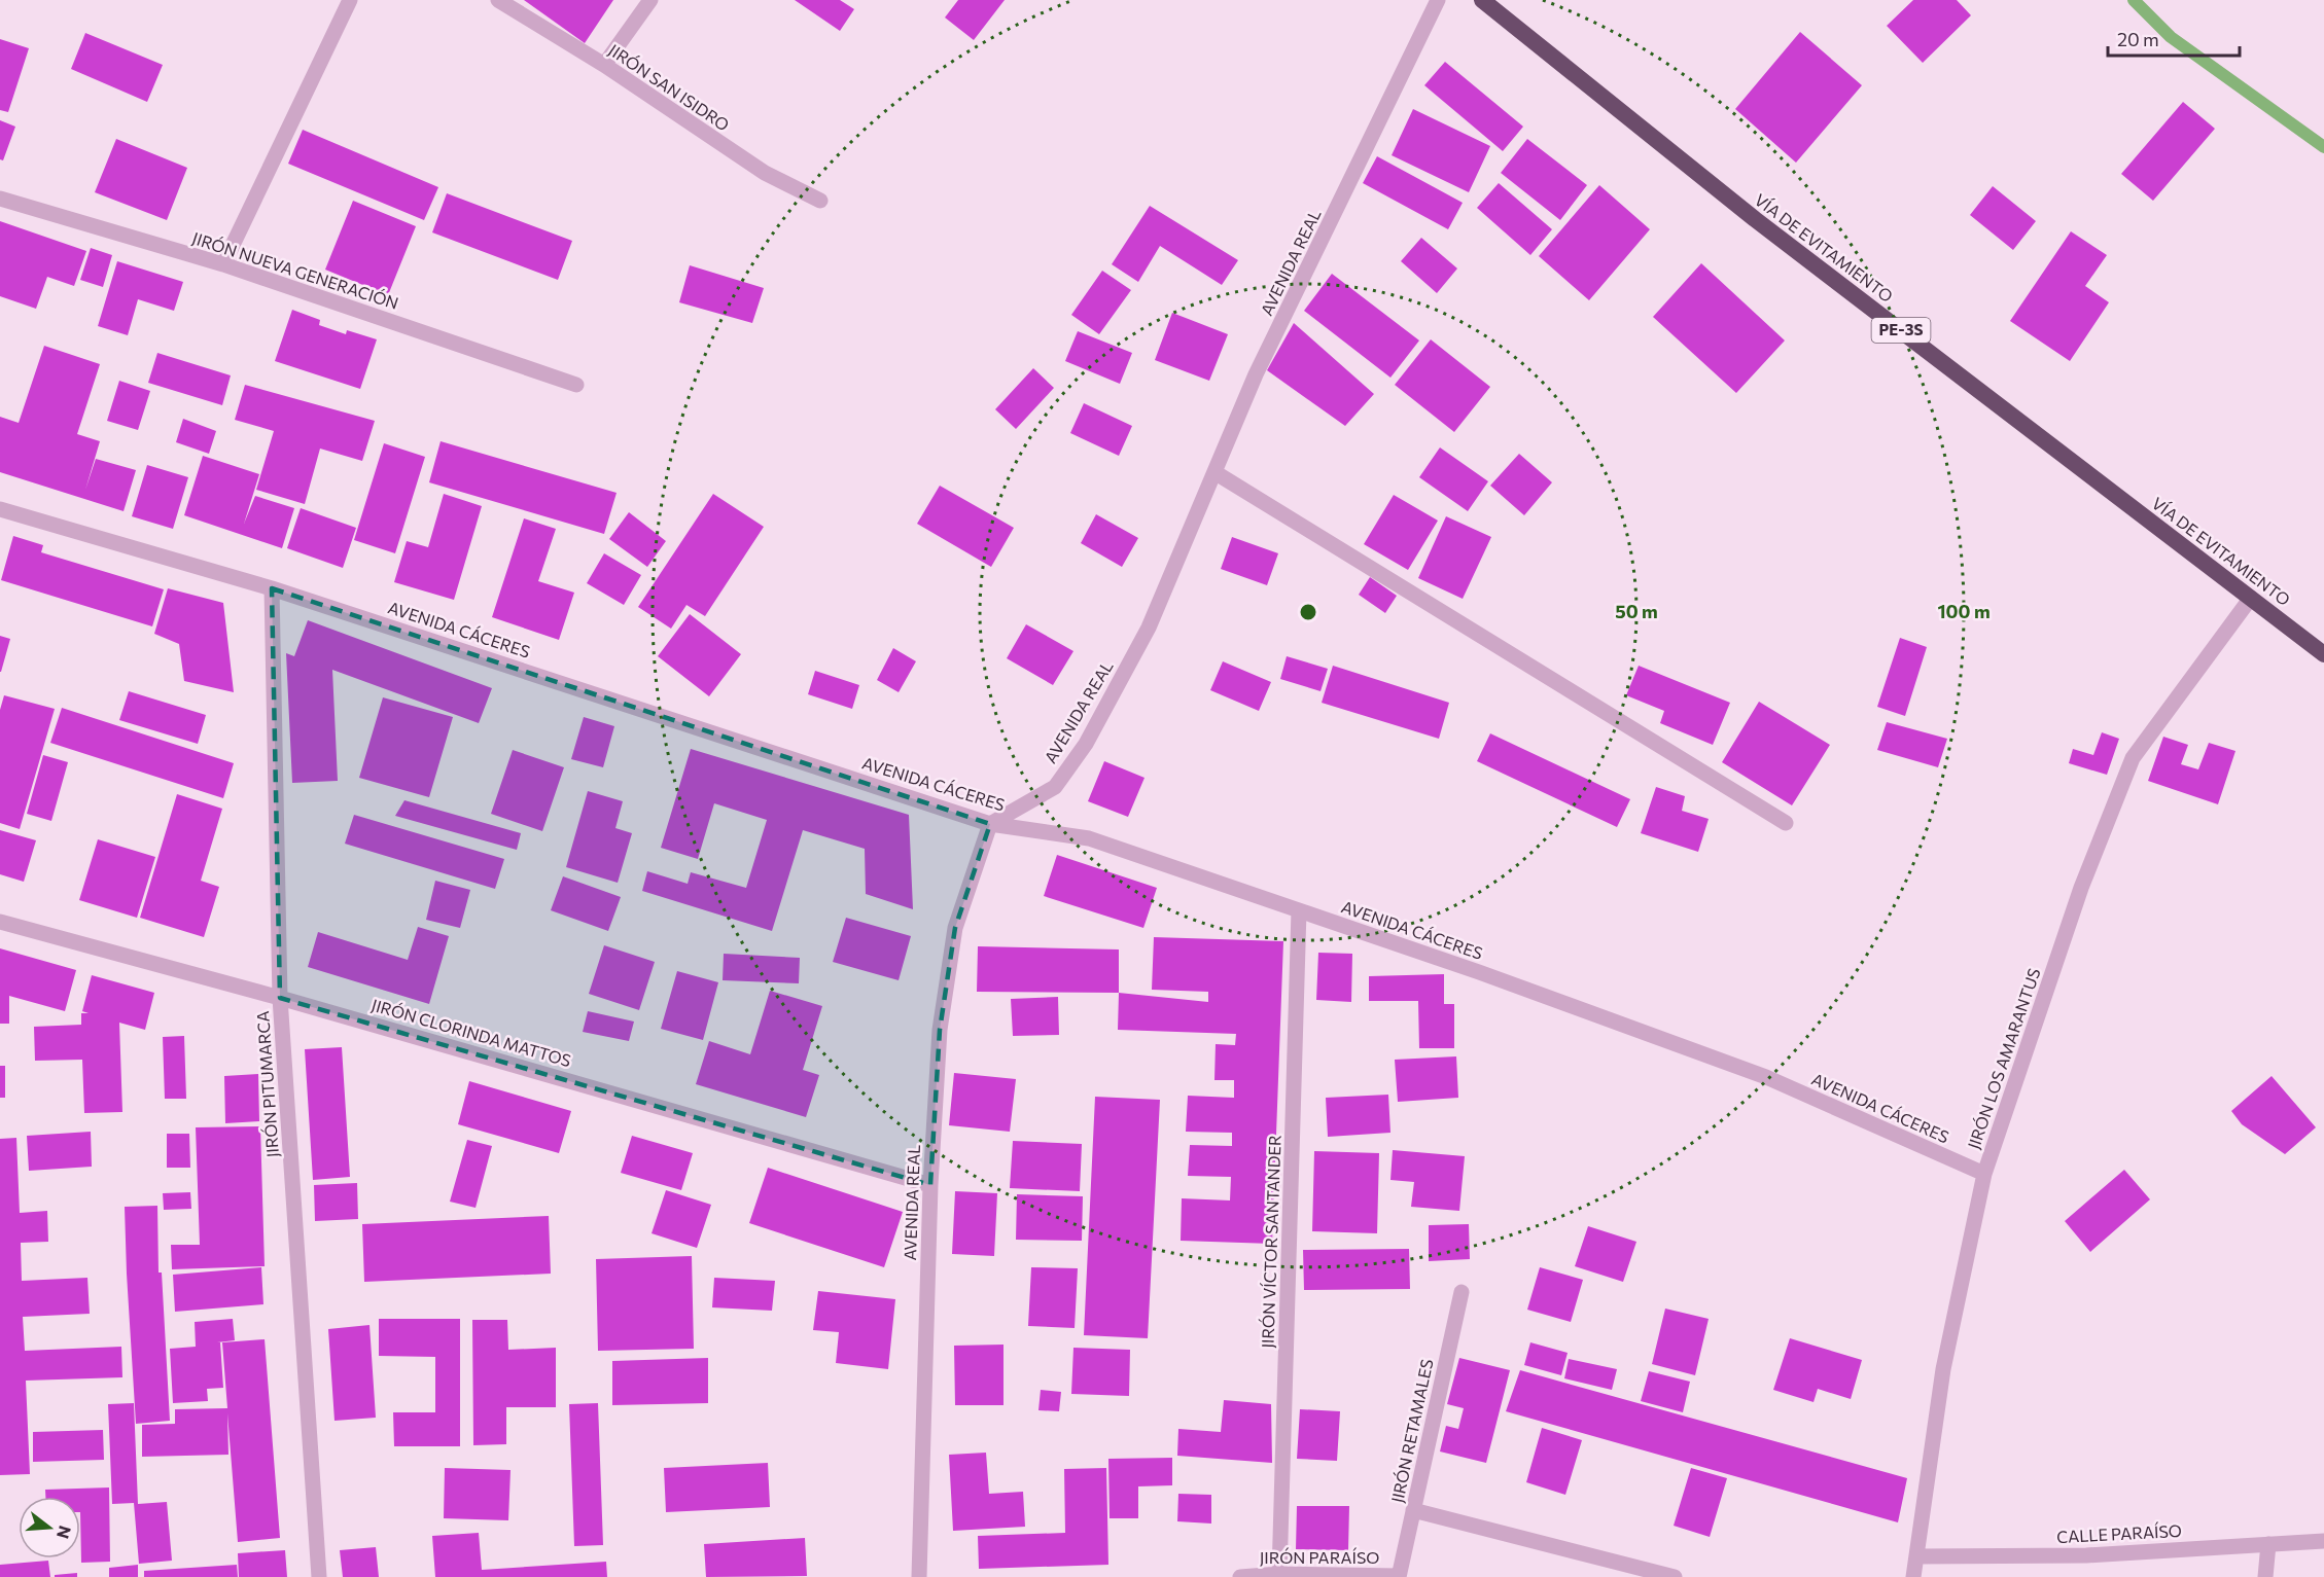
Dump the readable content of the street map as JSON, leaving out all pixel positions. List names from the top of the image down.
{
  "streets": {
    "highway": ["VÍA DE EVITAMIENTO", "PE-3S"],
    "street": [
      "JIRÓN SAN ISIDRO",
      "AVENIDA REAL",
      "JIRÓN NUEVA GENERACIÓN",
      "AVENIDA CÁCERES",
      "JIRÓN CLORINDA MATTOS",
      "JIRÓN LOS AMARANTUS",
      "JIRÓN PITUMARCA",
      "JIRÓN VÍCTOR SANTANDER",
      "JIRÓN RETAMALES",
      "CALLE PARAÍSO",
      "JIRÓN PARAÍSO"
    ]
  },
  "crossings": [
    ["VÍA DE EVITAMIENTO", "JIRÓN LOS AMARANTUS"],
    ["AVENIDA REAL", "AVENIDA CÁCERES"],
    ["AVENIDA REAL", "JIRÓN CLORINDA MATTOS"],
    ["AVENIDA CÁCERES", "JIRÓN LOS AMARANTUS"],
    ["AVENIDA CÁCERES", "JIRÓN PITUMARCA"],
    ["AVENIDA CÁCERES", "JIRÓN VÍCTOR SANTANDER"],
    ["JIRÓN CLORINDA MATTOS", "JIRÓN PITUMARCA"],
    ["JIRÓN LOS AMARANTUS", "CALLE PARAÍSO"],
    ["JIRÓN VÍCTOR SANTANDER", "JIRÓN PARAÍSO"],
    ["JIRÓN RETAMALES", "JIRÓN PARAÍSO"]
  ],
  "scale_bar": "20 m",
  "north": "right",
  "rings": ["50 m", "100 m"]
}
